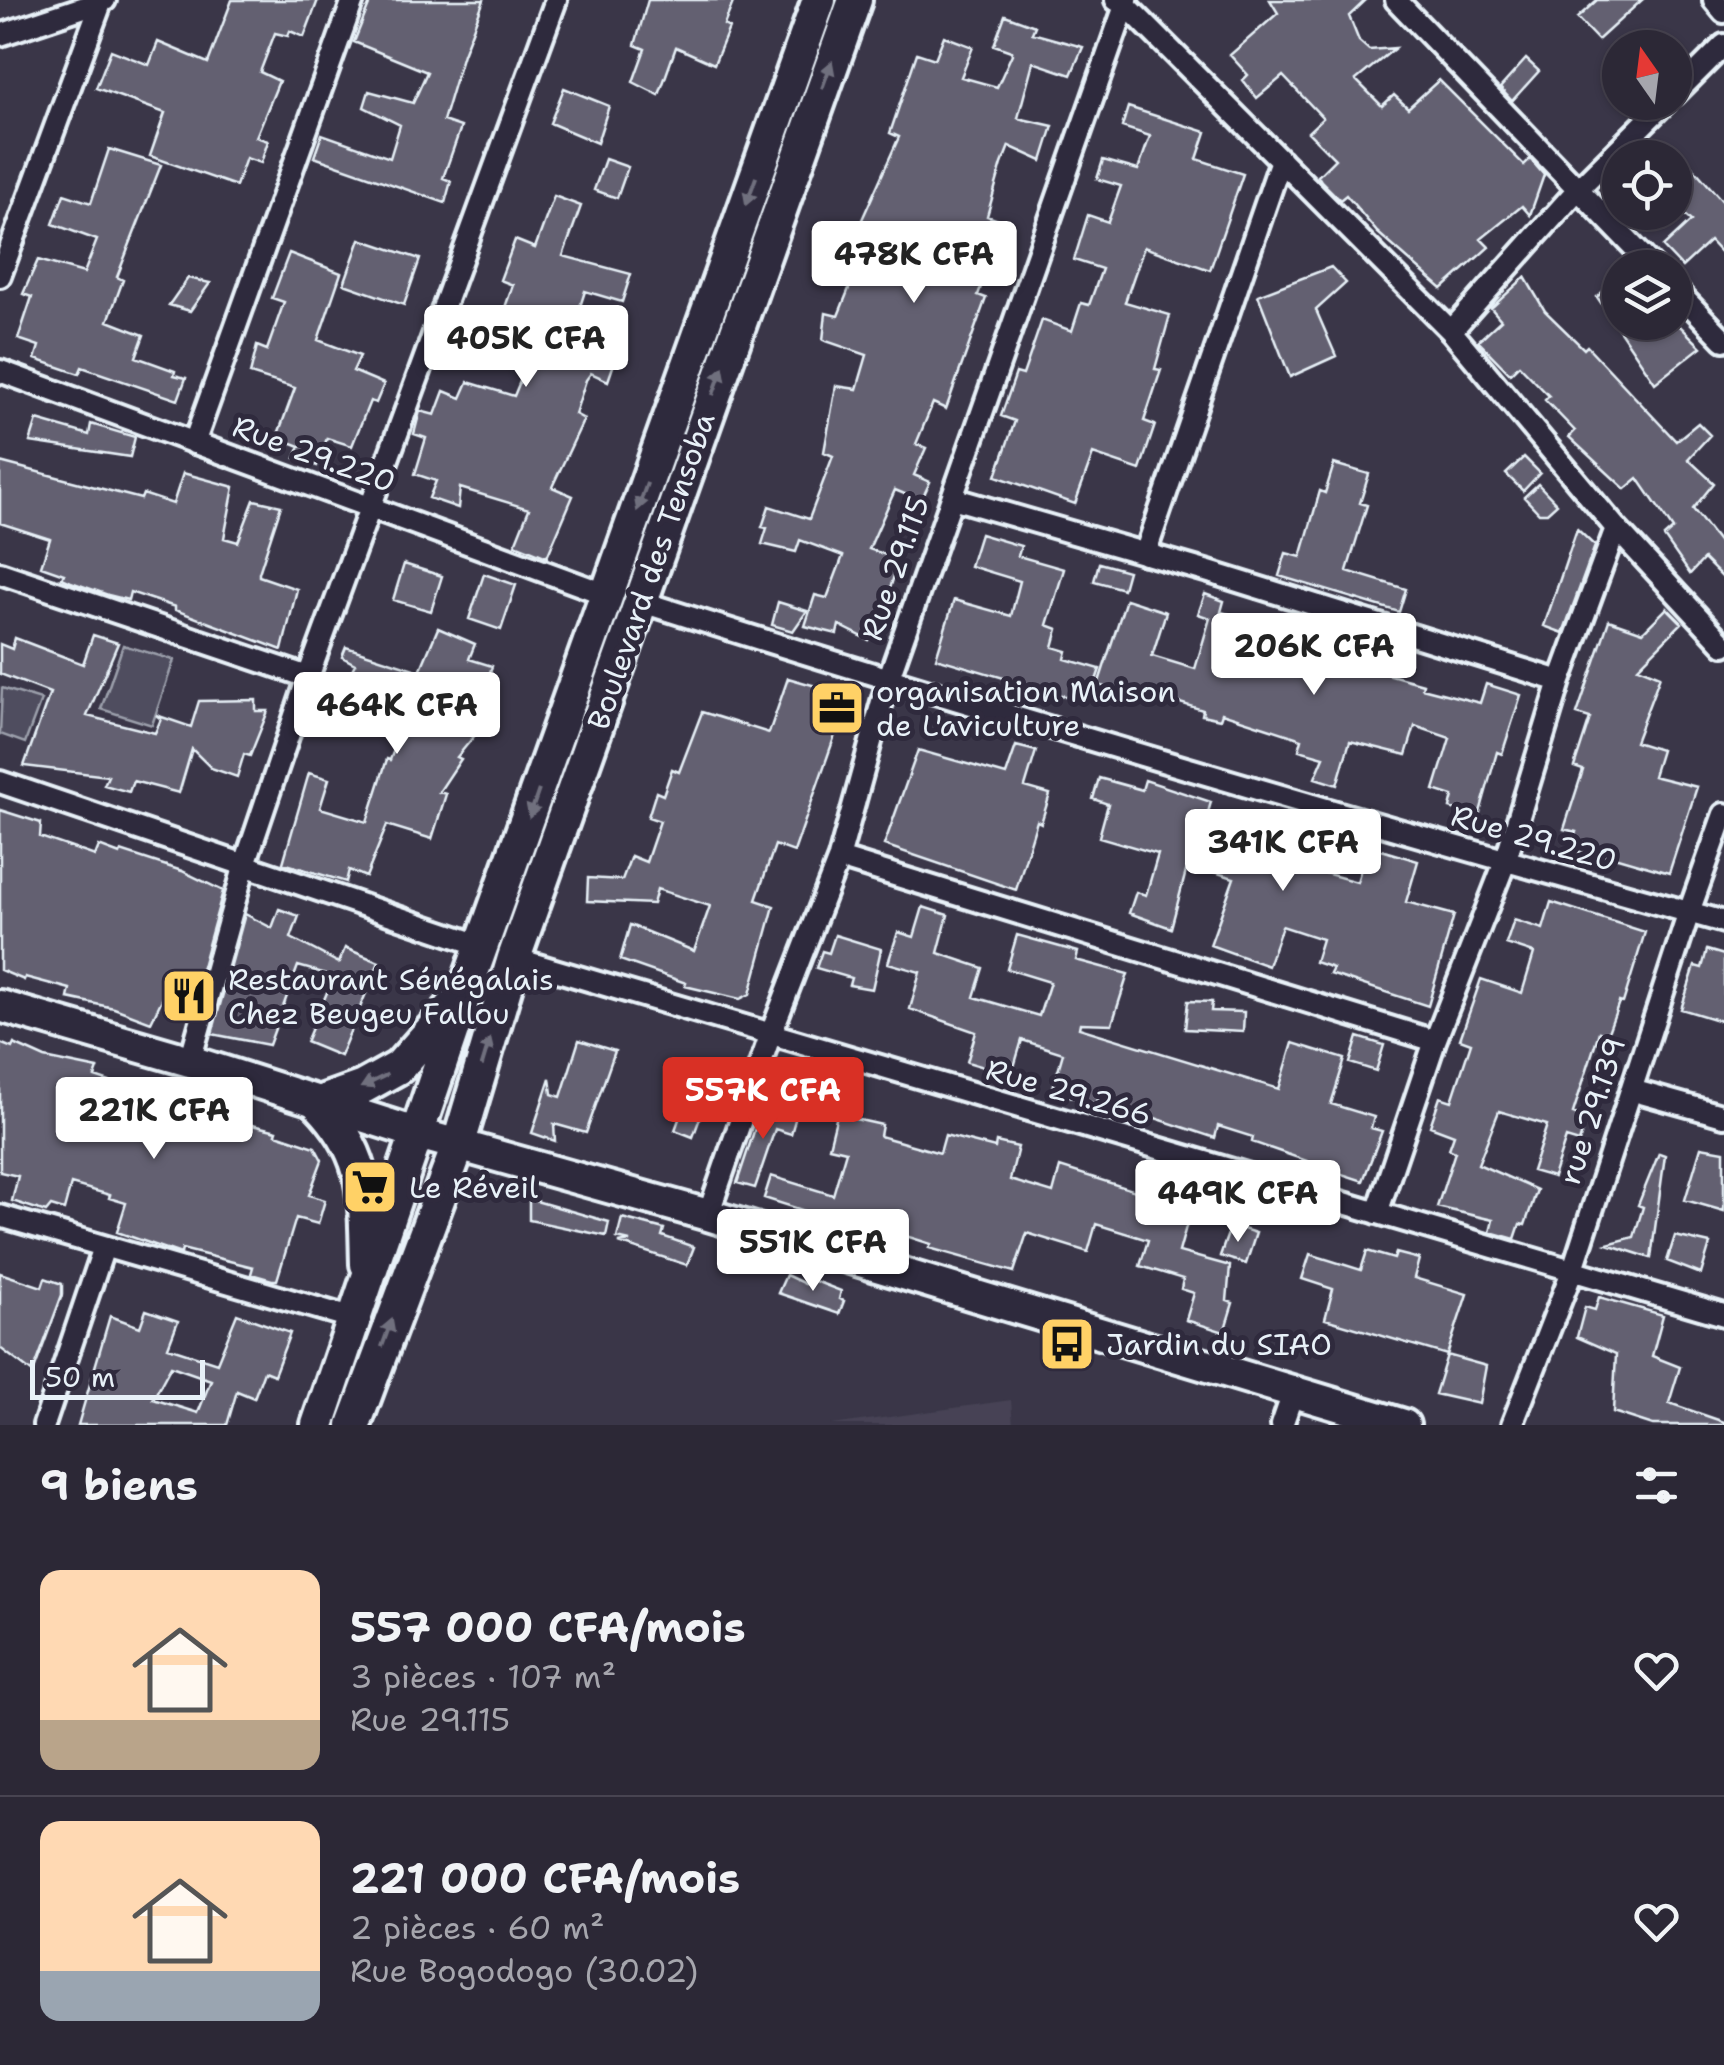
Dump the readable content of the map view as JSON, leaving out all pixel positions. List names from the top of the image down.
{
  "streets": {
    "main road": ["Boulevard des Tensoba"],
    "street": [
      "Rue 29.220",
      "Rue 29.115",
      "Rue 29.266",
      "rue 29.139"
    ]
  },
  "crossings": [
    ["Rue 29.220", "Rue 29.115"],
    ["Rue 29.220", "Boulevard des Tensoba"],
    ["Rue 29.220", "rue 29.139"],
    ["Rue 29.115", "Rue 29.266"],
    ["Boulevard des Tensoba", "Rue 29.266"],
    ["Rue 29.266", "rue 29.139"]
  ],
  "places": {
    "office": ["organisation Maison de L'aviculture"],
    "restaurant": ["Restaurant Sénégalais Chez Beugeu Fallou"],
    "supermarket": ["Le Réveil"],
    "bus stop": ["Jardin du SIAO"]
  },
  "scale_bar": "50 m",
  "north": "top",
  "page": {
    "price": [
      "478K CFA",
      "405K CFA",
      "206K CFA",
      "464K CFA",
      "341K CFA",
      "557K CFA",
      "221K CFA",
      "449K CFA",
      "551K CFA"
    ],
    "scale": "50 m",
    "heading": "9 biens",
    "list": [
      {
        "name": "557 000 CFA/mois",
        "note": "3 pièces · 107 m² · Rue 29.115"
      },
      {
        "name": "221 000 CFA/mois",
        "note": "2 pièces · 60 m² · Rue Bogodogo (30.02)"
      }
    ]
  }
}
